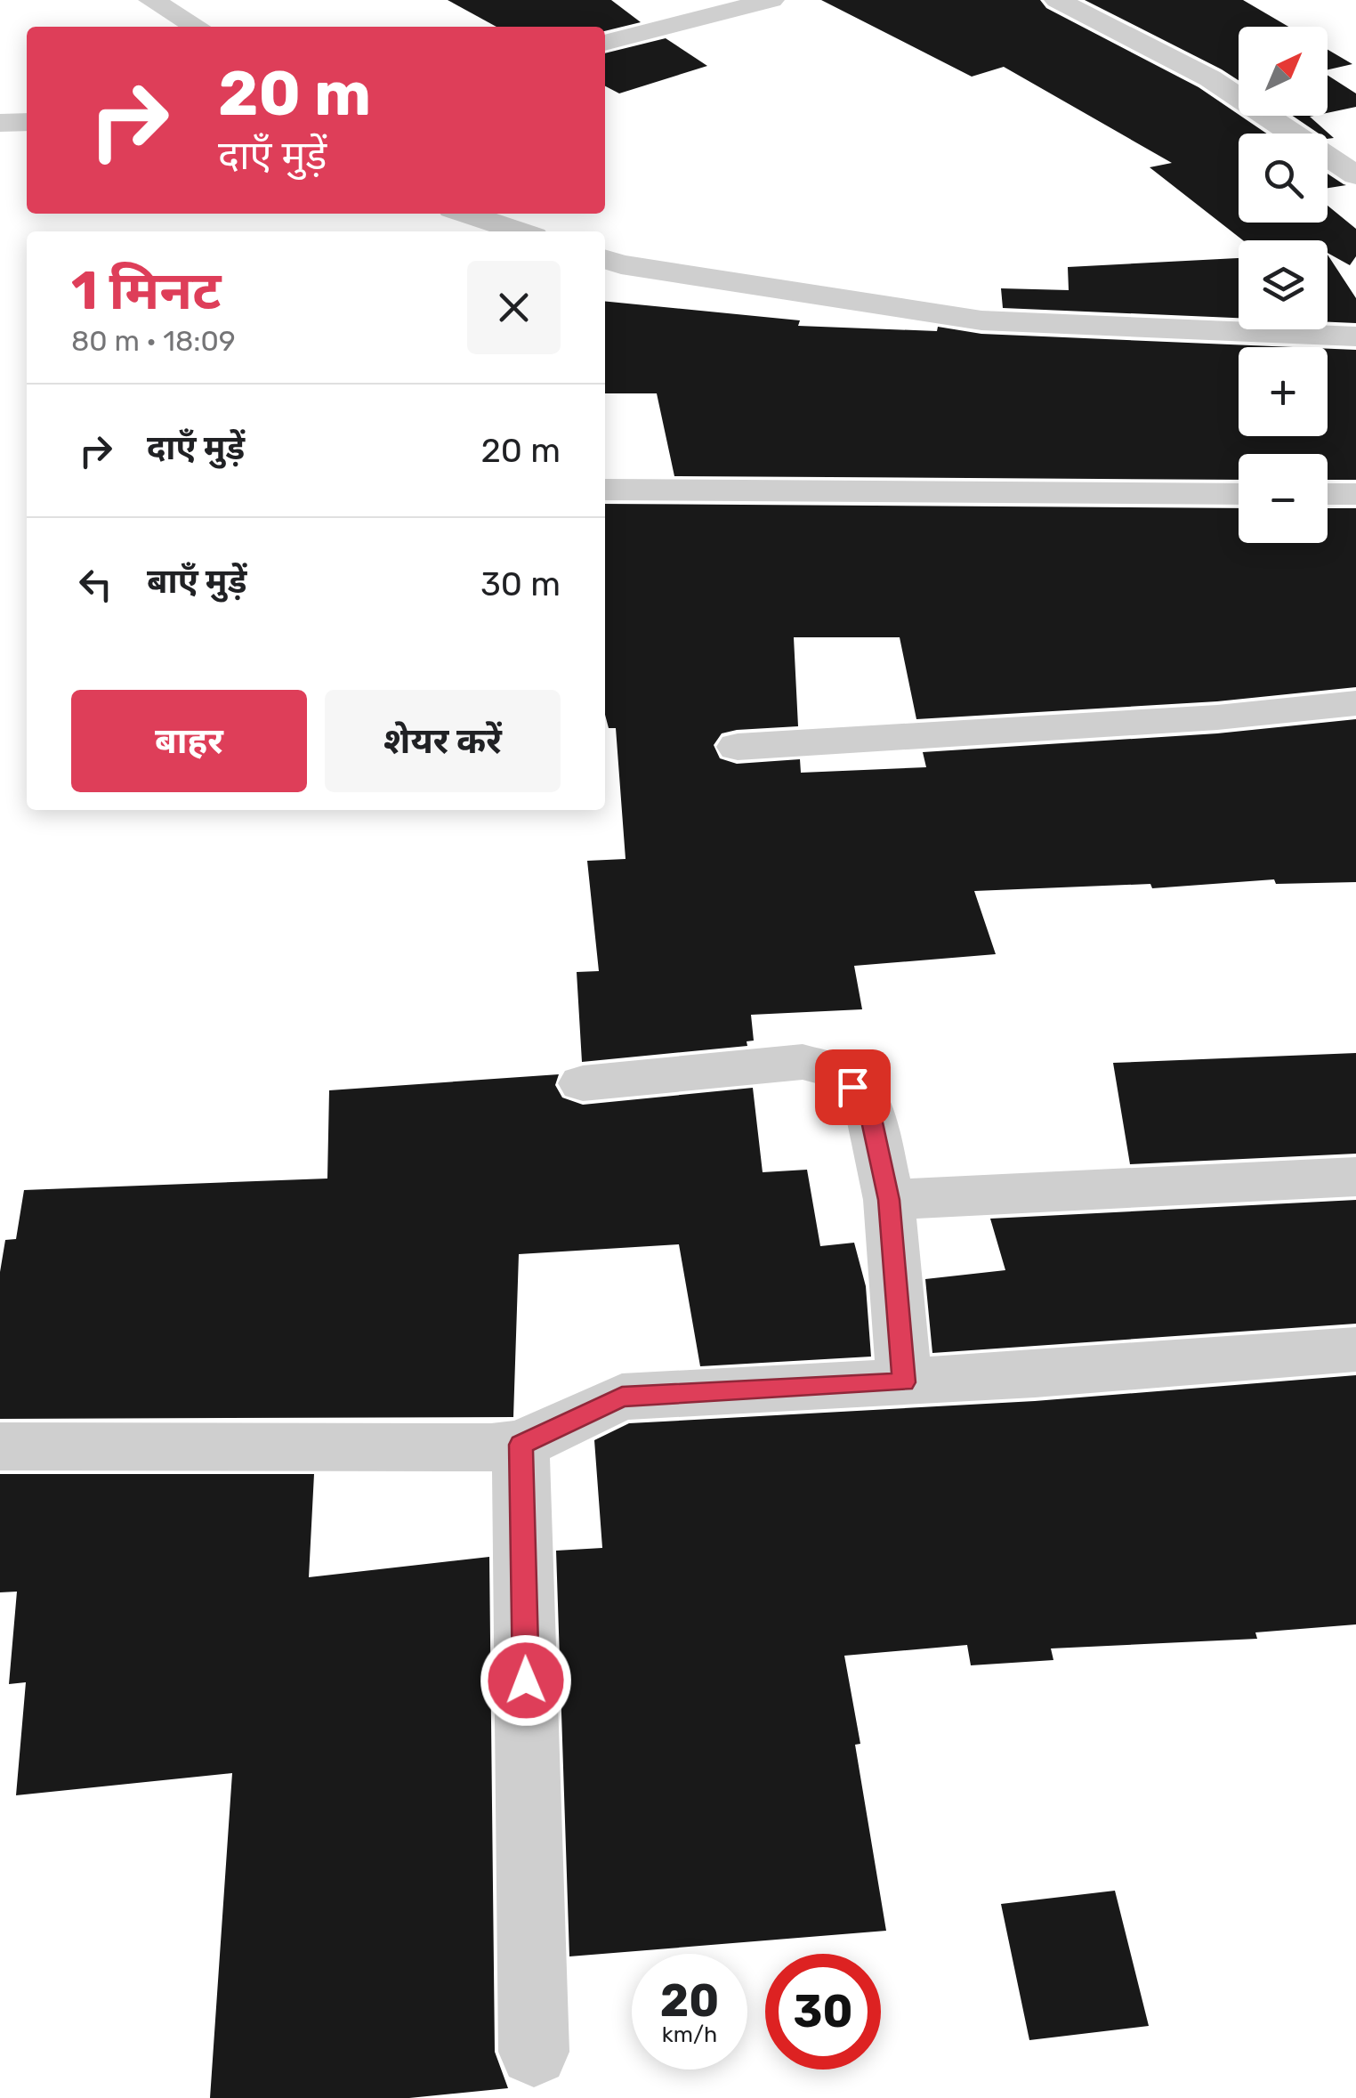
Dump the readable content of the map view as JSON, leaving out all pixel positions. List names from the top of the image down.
{
  "north": "top right",
  "page": {
    "map_buttons": ["+", "−"],
    "turn": ["20 m", "दाएँ मुड़ें"],
    "heading": ["1 मिनट", "80 m · 18:09"],
    "list": [
      {
        "name": "दाएँ मुड़ें",
        "value": "20 m"
      },
      {
        "name": "बाएँ मुड़ें",
        "value": "30 m"
      }
    ],
    "buttons": ["बाहर", "शेयर करें"],
    "speed": "20 km/h",
    "limit": "30"
  }
}
